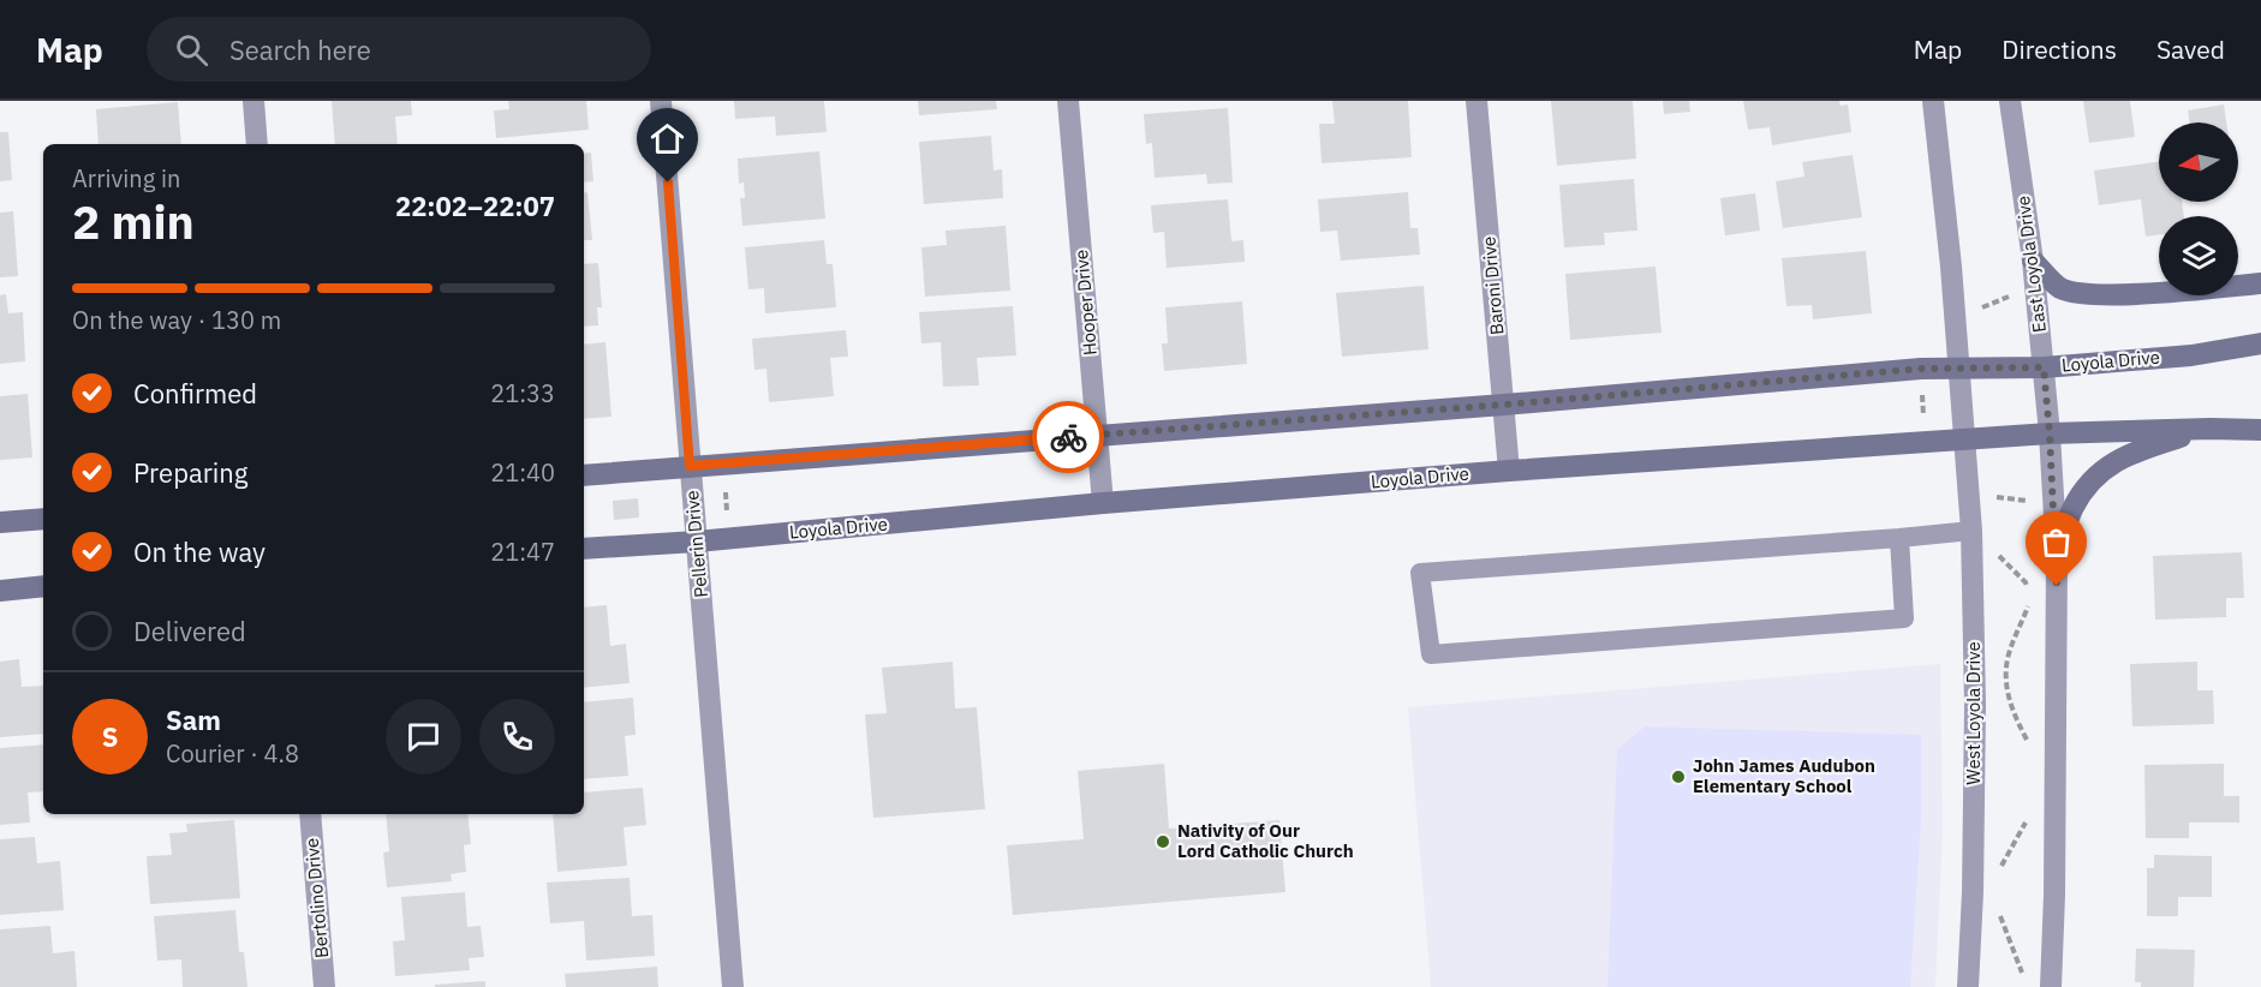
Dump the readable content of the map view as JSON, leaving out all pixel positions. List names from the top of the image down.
{
  "streets": {
    "main road": ["Loyola Drive"],
    "street": [
      "East Loyola Drive",
      "Baroni Drive",
      "Hooper Drive",
      "Pellerin Drive",
      "West Loyola Drive",
      "Bertolino Drive"
    ]
  },
  "crossings": [
    ["East Loyola Drive", "Loyola Drive"],
    ["Baroni Drive", "Loyola Drive"],
    ["Hooper Drive", "Loyola Drive"],
    ["Loyola Drive", "Pellerin Drive"],
    ["Loyola Drive", "West Loyola Drive"]
  ],
  "places": ["John James Audubon Elementary School", "Nativity of Our Lord Catholic Church"],
  "north": "left",
  "page": {
    "header": "Map",
    "search": "Search here",
    "nav": ["Map", "Directions", "Saved"],
    "heading": ["2 min", "Arriving in", "22:02–22:07"],
    "panel": ["Sam", "Courier · 4.8"],
    "bar": "On the way · 130 m",
    "list": [
      ["Confirmed", "21:33"],
      ["Preparing", "21:40"],
      ["On the way", "21:47"],
      "Delivered"
    ],
    "round": "S"
  }
}
